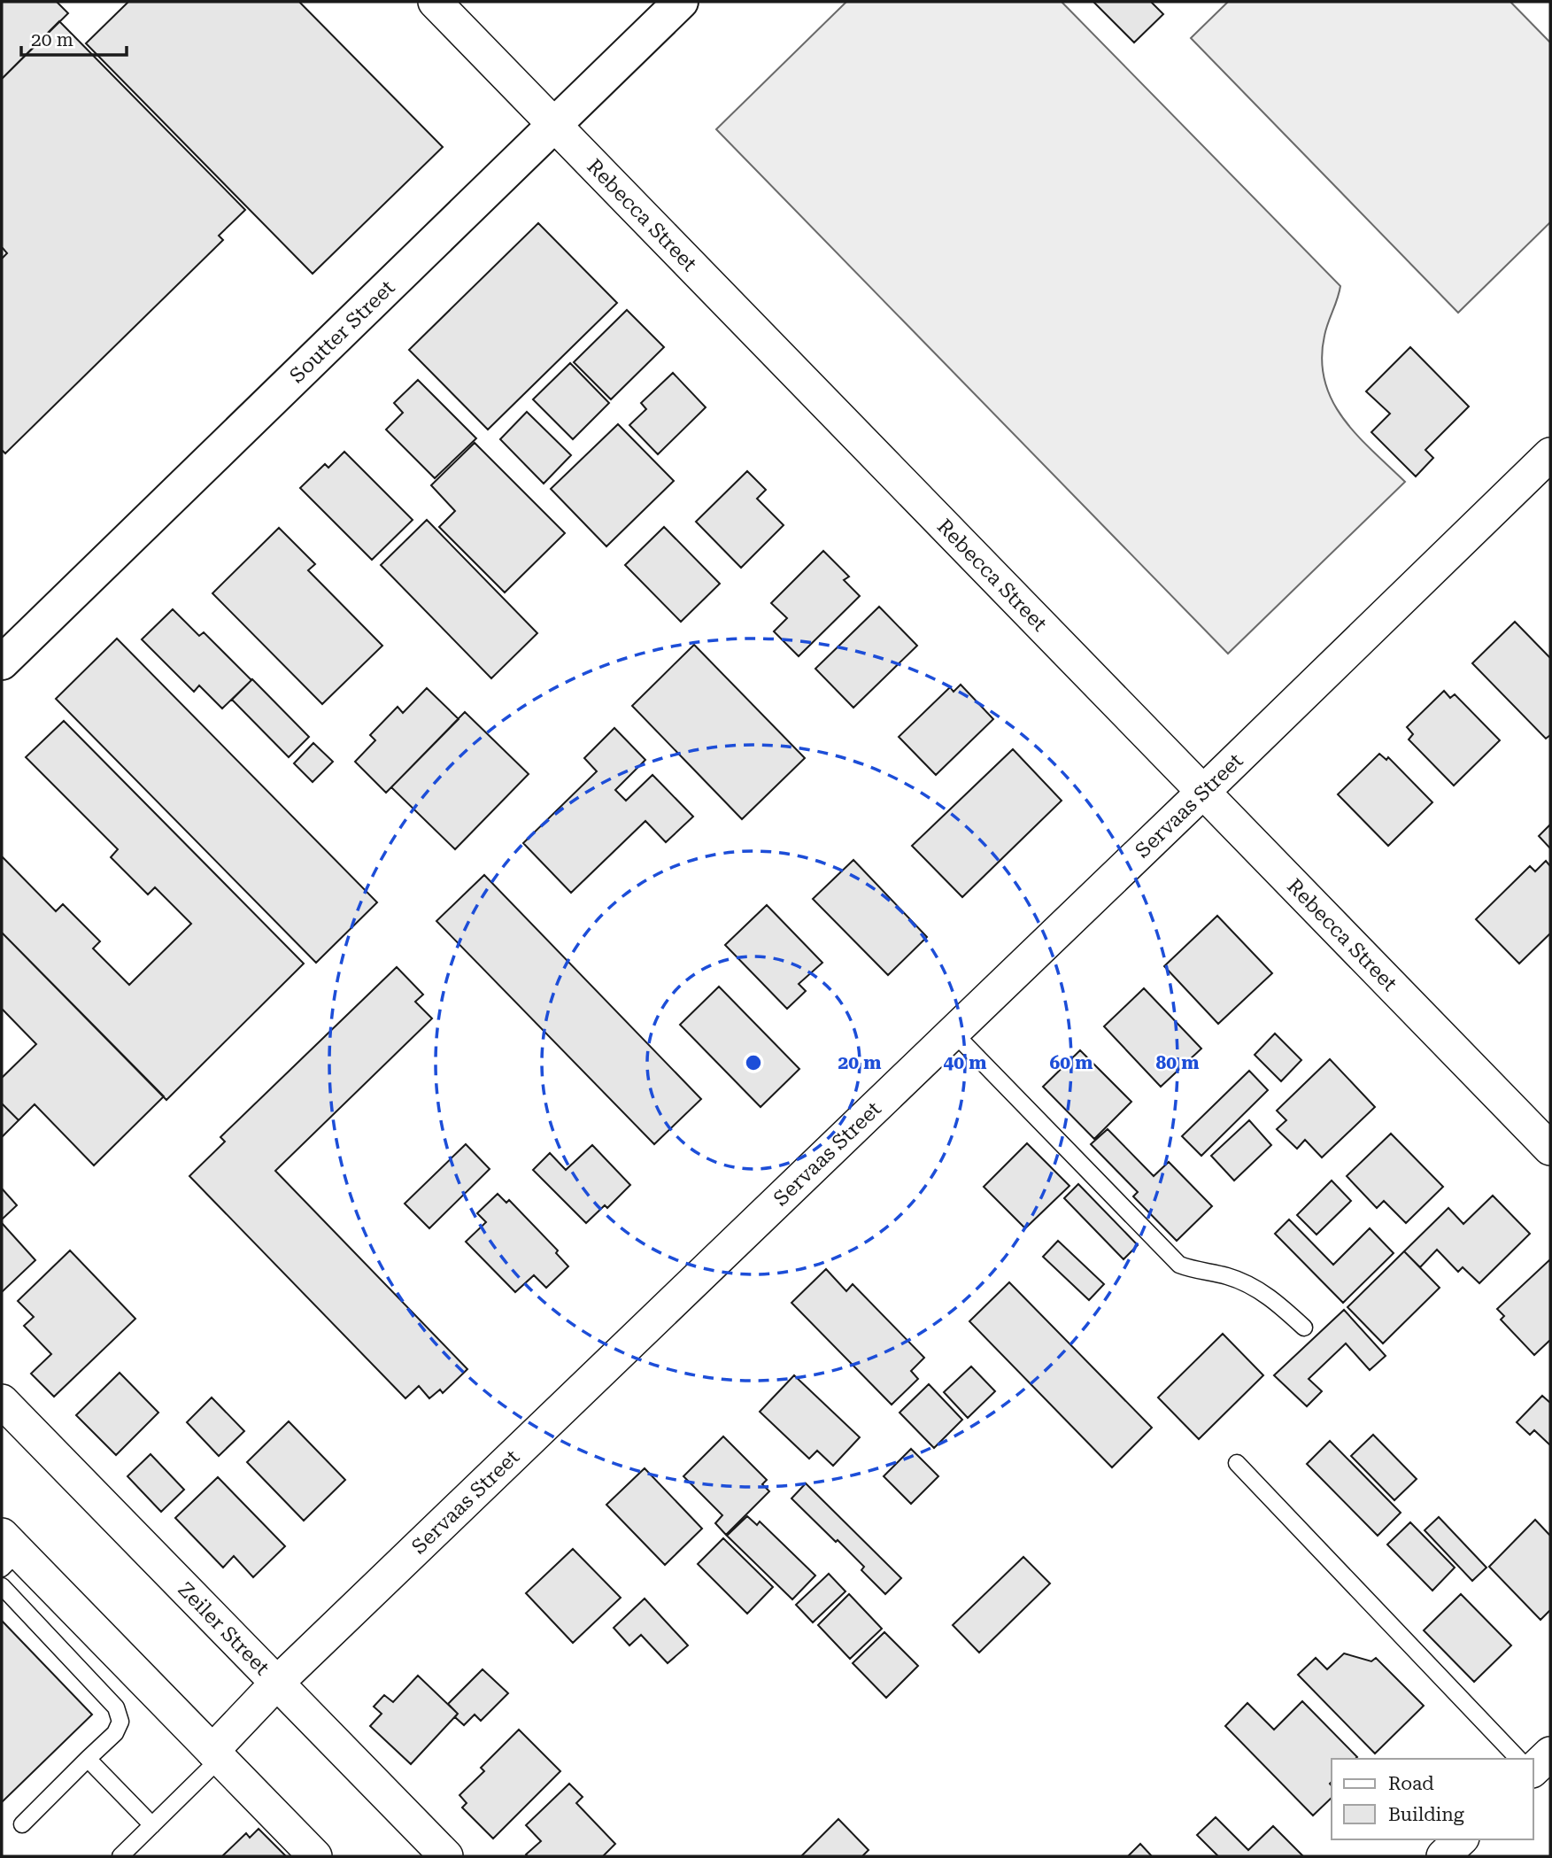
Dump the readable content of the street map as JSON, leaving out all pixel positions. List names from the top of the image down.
{
  "streets": {
    "main road": ["Soutter Street"],
    "street": ["Rebecca Street", "Servaas Street", "Zeiler Street"]
  },
  "crossings": [
    ["Rebecca Street", "Soutter Street"],
    ["Rebecca Street", "Servaas Street"],
    ["Servaas Street", "Zeiler Street"]
  ],
  "legend": ["Road", "Building"],
  "scale_bar": "20 m",
  "rings": [
    "20 m",
    "40 m",
    "60 m",
    "80 m"
  ]
}
